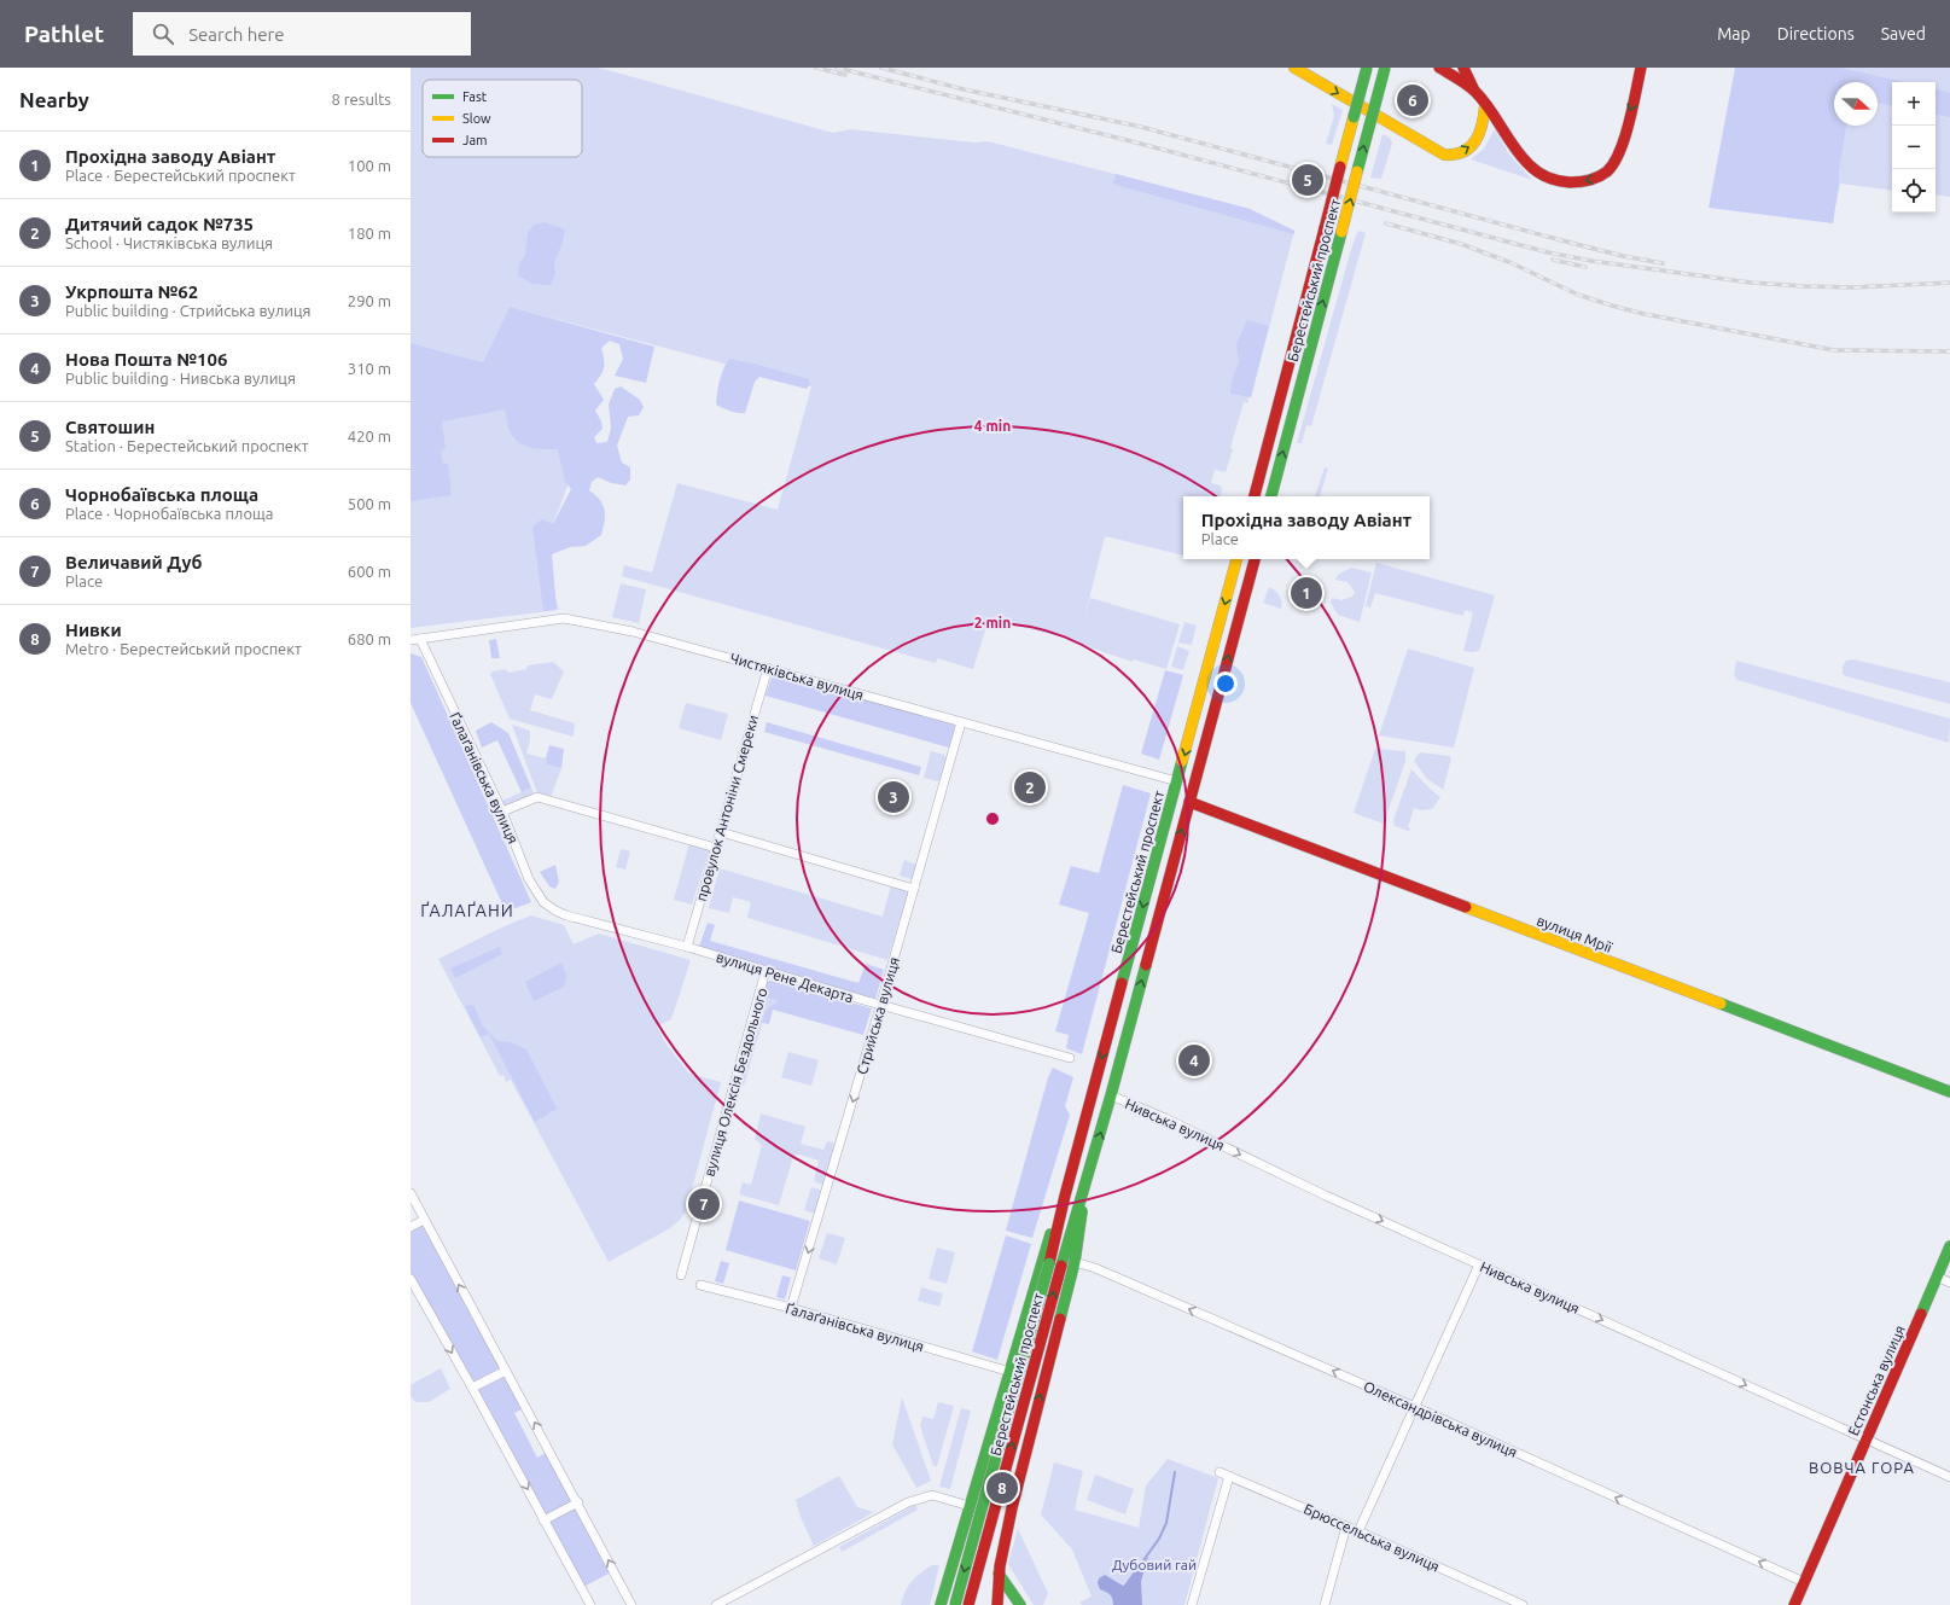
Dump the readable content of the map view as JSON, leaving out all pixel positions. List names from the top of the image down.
{
  "streets": {
    "main road": ["Берестейський проспект", "вулиця Мрії", "Естонська вулиця"],
    "street": [
      "Чистяківська вулиця",
      "Ґалаґанівська вулиця",
      "провулок Антоніни Смереки",
      "вулиця Рене Декарта",
      "Стрийська вулиця",
      "вулиця Олексія Бездольного",
      "Нивська вулиця",
      "Олександрівська вулиця",
      "Брюссельська вулиця"
    ]
  },
  "crossings": [
    ["Берестейський проспект", "Чистяківська вулиця"],
    ["Берестейський проспект", "Ґалаґанівська вулиця"],
    ["Берестейський проспект", "вулиця Мрії"],
    ["Берестейський проспект", "Нивська вулиця"],
    ["Берестейський проспект", "Олександрівська вулиця"],
    ["Чистяківська вулиця", "Ґалаґанівська вулиця"],
    ["Чистяківська вулиця", "провулок Антоніни Смереки"],
    ["Чистяківська вулиця", "Стрийська вулиця"],
    ["Ґалаґанівська вулиця", "вулиця Рене Декарта"],
    ["Ґалаґанівська вулиця", "Стрийська вулиця"],
    ["провулок Антоніни Смереки", "вулиця Рене Декарта"],
    ["вулиця Рене Декарта", "Стрийська вулиця"],
    ["вулиця Рене Декарта", "вулиця Олексія Бездольного"],
    ["Нивська вулиця", "Естонська вулиця"],
    ["Естонська вулиця", "Олександрівська вулиця"]
  ],
  "one_way": ["Стрийська вулиця", "Нивська вулиця", "Олександрівська вулиця"],
  "districts": ["ҐАЛАҐАНИ", "ВОВЧА ГОРА"],
  "parks": ["Дубовий гай"],
  "legend": ["Fast", "Slow", "Jam"],
  "north": "right",
  "page": {
    "header": "Pathlet",
    "search": "Search here",
    "nav": ["Map", "Directions", "Saved"],
    "heading": ["Nearby", "8 results"],
    "map_buttons": ["+", "−"],
    "pins": [
      "6",
      "5",
      "1",
      "2",
      "3",
      "4",
      "7",
      "8"
    ],
    "list": [
      {
        "mark": "1",
        "name": "Прохідна заводу Авіант",
        "note": "Place · Берестейський проспект",
        "value": "100 m"
      },
      {
        "mark": "2",
        "name": "Дитячий садок №735",
        "note": "School · Чистяківська вулиця",
        "value": "180 m"
      },
      {
        "mark": "3",
        "name": "Укрпошта №62",
        "note": "Public building · Стрийська вулиця",
        "value": "290 m"
      },
      {
        "mark": "4",
        "name": "Нова Пошта №106",
        "note": "Public building · Нивська вулиця",
        "value": "310 m"
      },
      {
        "mark": "5",
        "name": "Святошин",
        "note": "Station · Берестейський проспект",
        "value": "420 m"
      },
      {
        "mark": "6",
        "name": "Чорнобаївська площа",
        "note": "Place · Чорнобаївська площа",
        "value": "500 m"
      },
      {
        "mark": "7",
        "name": "Величавий Дуб",
        "note": "Place",
        "value": "600 m"
      },
      {
        "mark": "8",
        "name": "Нивки",
        "note": "Metro · Берестейський проспект",
        "value": "680 m"
      }
    ],
    "popup": ["Прохідна заводу Авіант", "Place"]
  },
  "rings": ["4 min", "2 min"]
}
